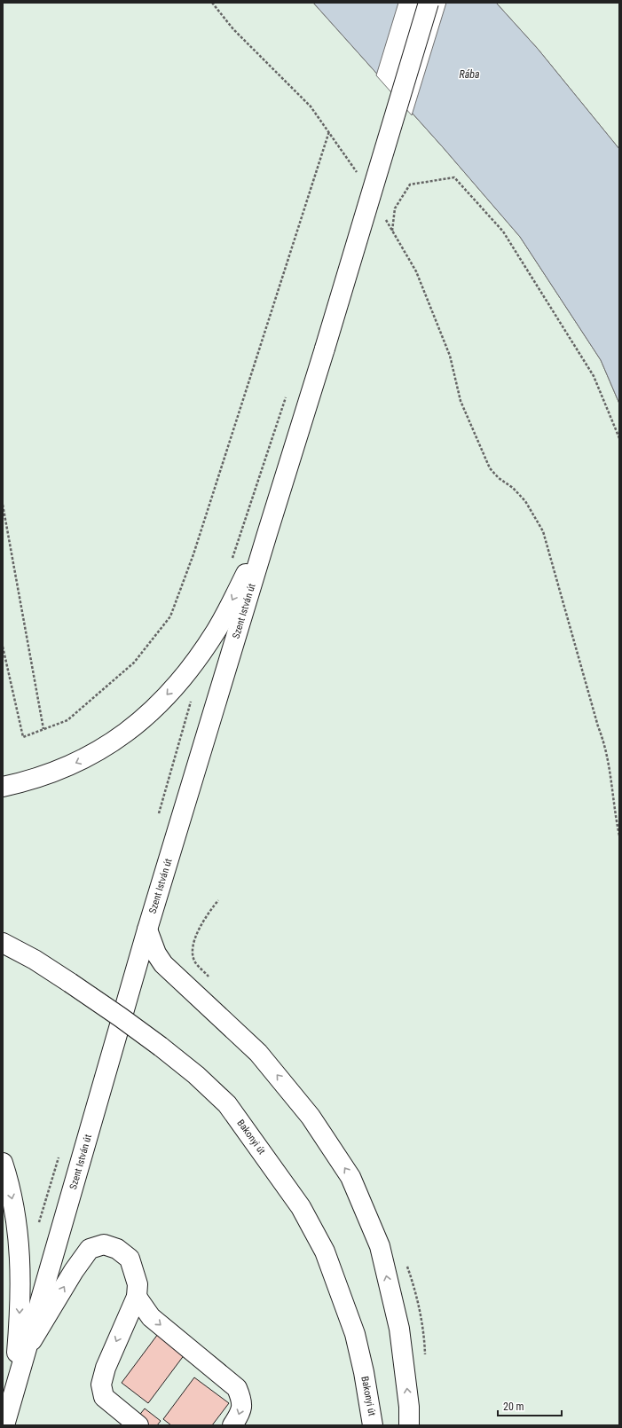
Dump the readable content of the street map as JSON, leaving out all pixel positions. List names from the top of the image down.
{
  "streets": {
    "main road": ["Szent István út", "Bakonyi út"]
  },
  "water": ["Rába"],
  "scale_bar": "20 m"
}
